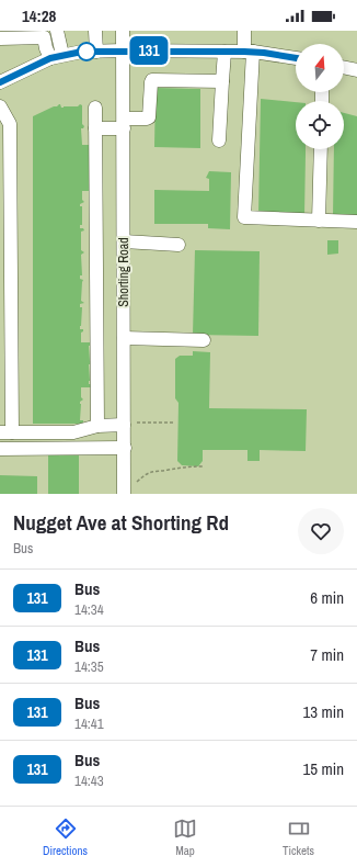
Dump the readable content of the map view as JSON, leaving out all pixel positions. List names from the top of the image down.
{
  "streets": {
    "street": ["Shorting Road"]
  },
  "lines": ["bus line 131"],
  "north": "top",
  "page": {
    "status": "14:28",
    "on_map": "131",
    "heading": ["Nugget Ave at Shorting Rd", "Bus"],
    "list": [
      {
        "mark": "131",
        "name": "Bus",
        "note": "14:34",
        "value": "6 min"
      },
      {
        "mark": "131",
        "name": "Bus",
        "note": "14:35",
        "value": "7 min"
      },
      {
        "mark": "131",
        "name": "Bus",
        "note": "14:41",
        "value": "13 min"
      },
      {
        "mark": "131",
        "name": "Bus",
        "note": "14:43",
        "value": "15 min"
      }
    ],
    "tabs": ["Directions", "Map", "Tickets"]
  }
}
